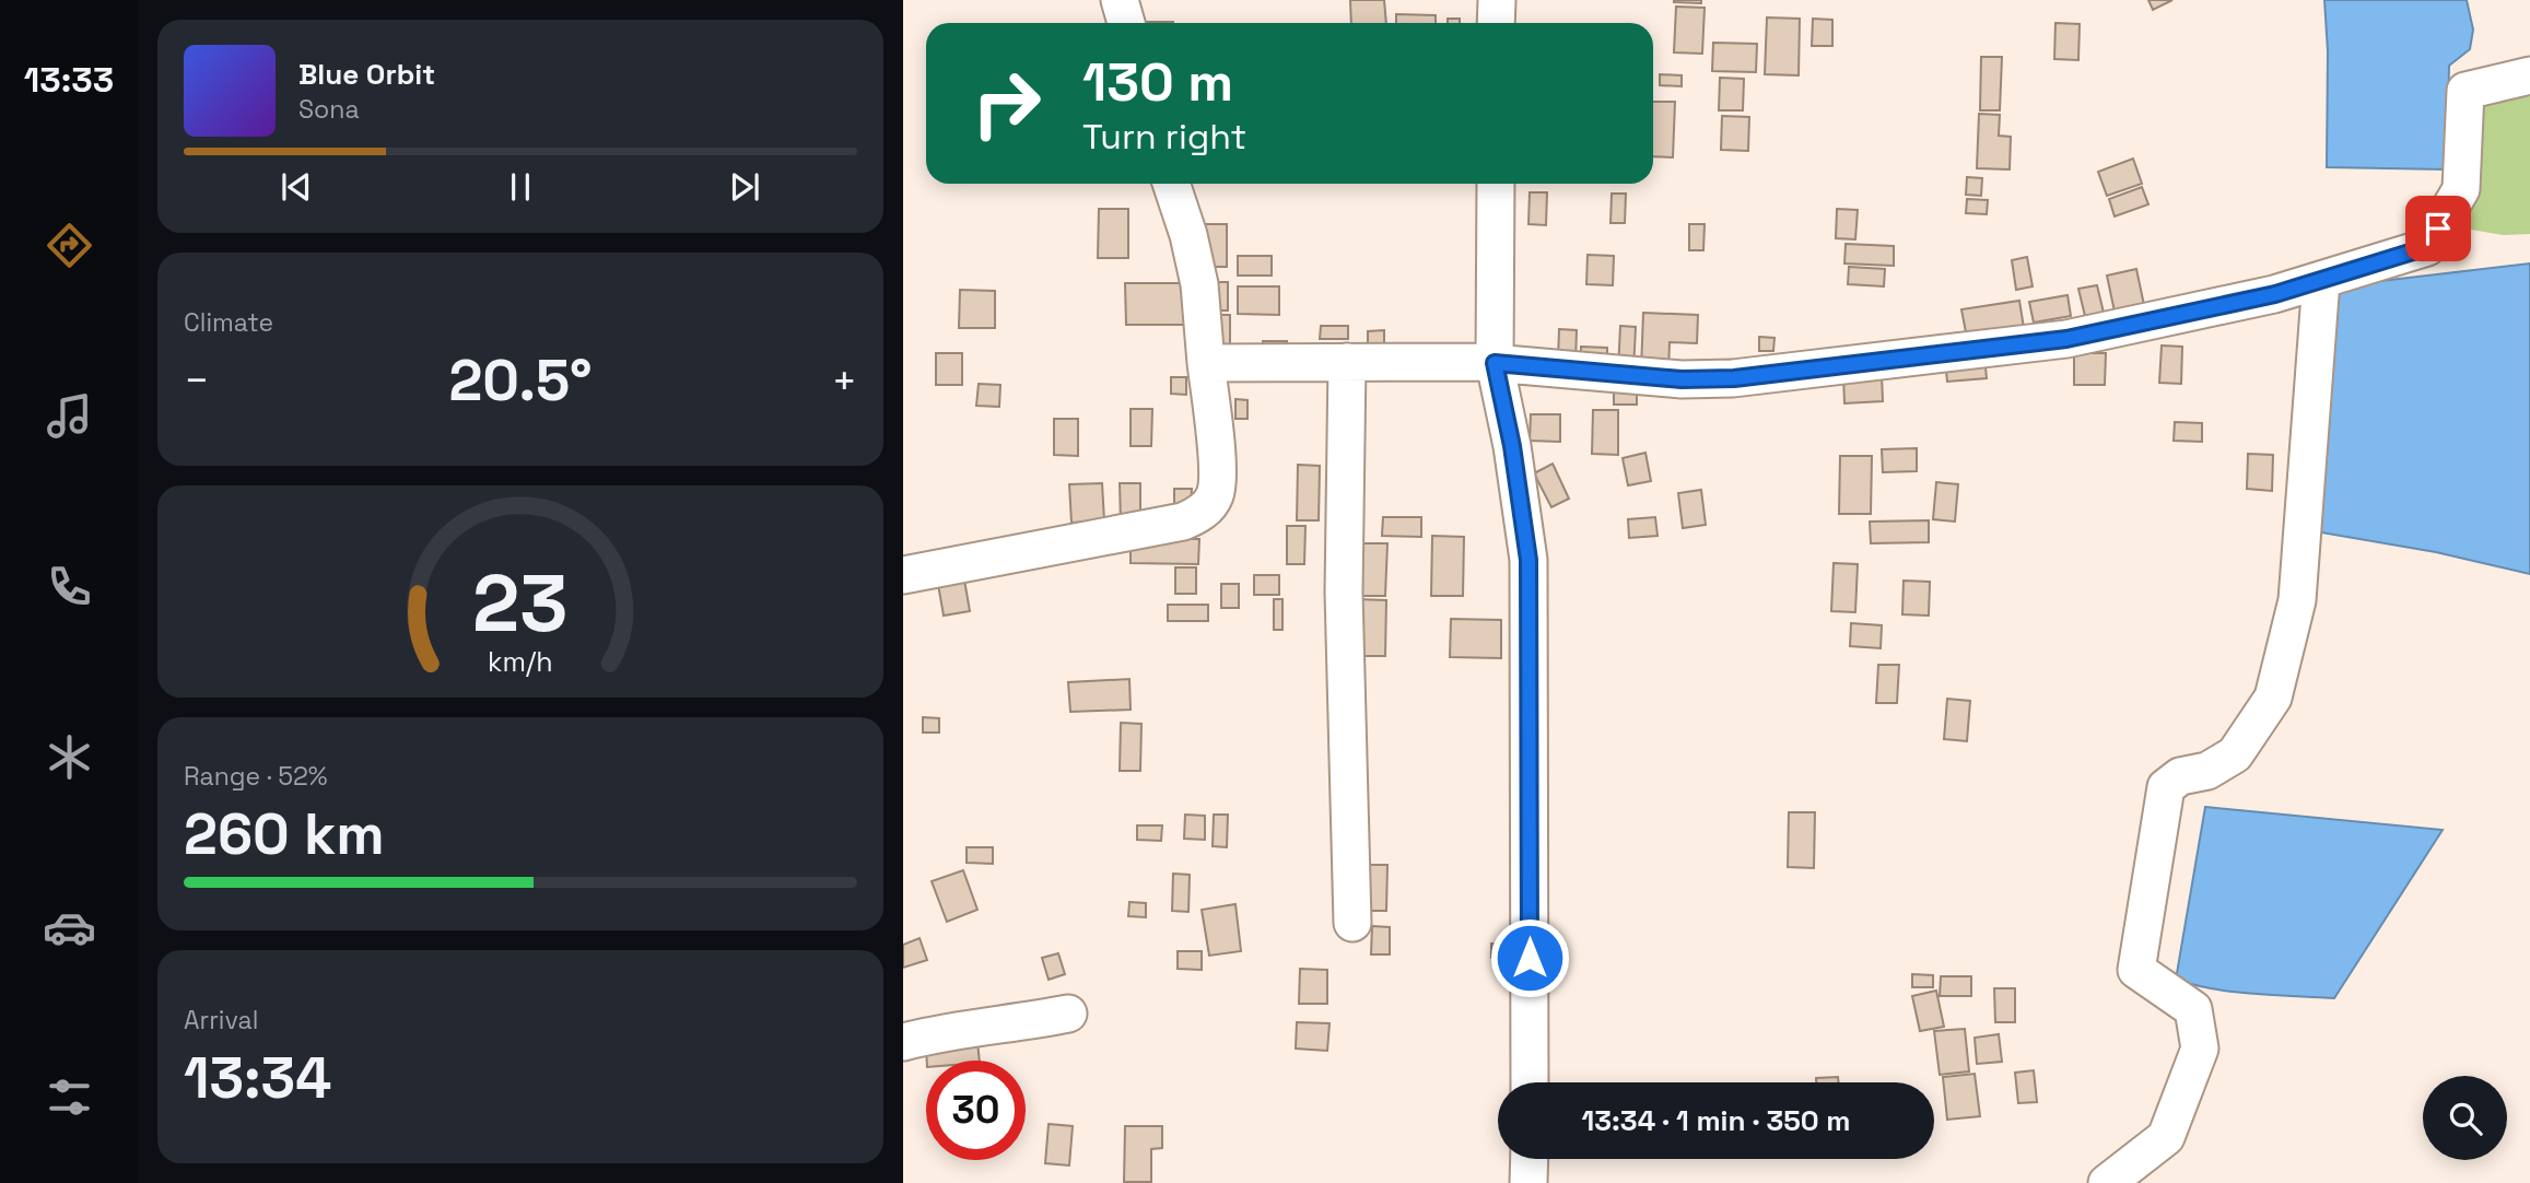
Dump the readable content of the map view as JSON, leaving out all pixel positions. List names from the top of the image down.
{
  "page": {
    "tabs": "13:33",
    "turn": ["130 m", "Turn right"],
    "song": ["Blue Orbit", "Sona"],
    "tile": [
      "Climate",
      ["Range · 52%", "260 km"],
      ["Arrival", "13:34"]
    ],
    "heat": ["−", "20.5°", "+"],
    "limit": "30",
    "trip": "13:34 · 1 min · 350 m",
    "gauge": ["23", "km/h"]
  }
}
